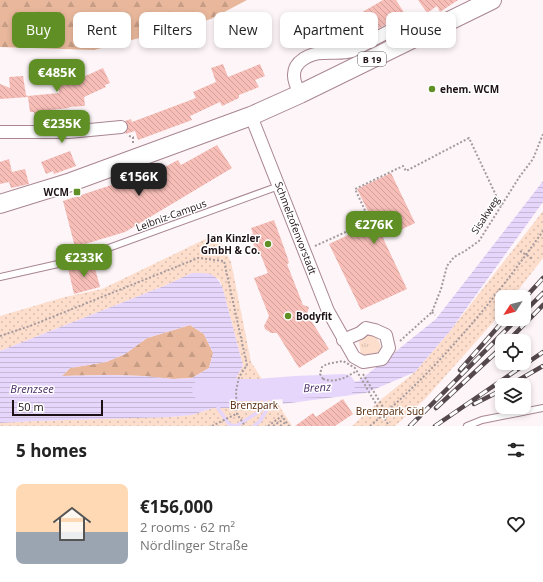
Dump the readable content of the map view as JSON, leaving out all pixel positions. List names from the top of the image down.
{
  "streets": {
    "main road": ["B 19"],
    "street": ["Schmelzofenvorstadt"],
    "lane": ["Leibniz-Campus"],
    "path": ["Sisakweg"]
  },
  "crossings": [
    ["B 19", "Schmelzofenvorstadt"],
    ["Leibniz-Campus", "Schmelzofenvorstadt"],
    ["Sisakweg", "Schmelzofenvorstadt"]
  ],
  "water": ["Brenz", "Brenzsee"],
  "parks": ["Brenzpark", "Brenzpark Süd"],
  "places": {
    "other": ["ehem. WCM", "Jan Kinzler GmbH & Co.", "Bodyfit"],
    "transit": ["WCM"]
  },
  "scale_bar": "50 m",
  "north": "bottom left",
  "page": {
    "chip": [
      "Buy",
      "Rent",
      "Filters",
      "New",
      "Apartment",
      "House"
    ],
    "price": [
      "€485K",
      "€235K",
      "€156K",
      "€276K",
      "€233K"
    ],
    "scale": "50 m",
    "heading": "5 homes",
    "list": [
      {
        "name": "€156,000",
        "note": "2 rooms · 62 m² · Nördlinger Straße"
      }
    ]
  }
}
